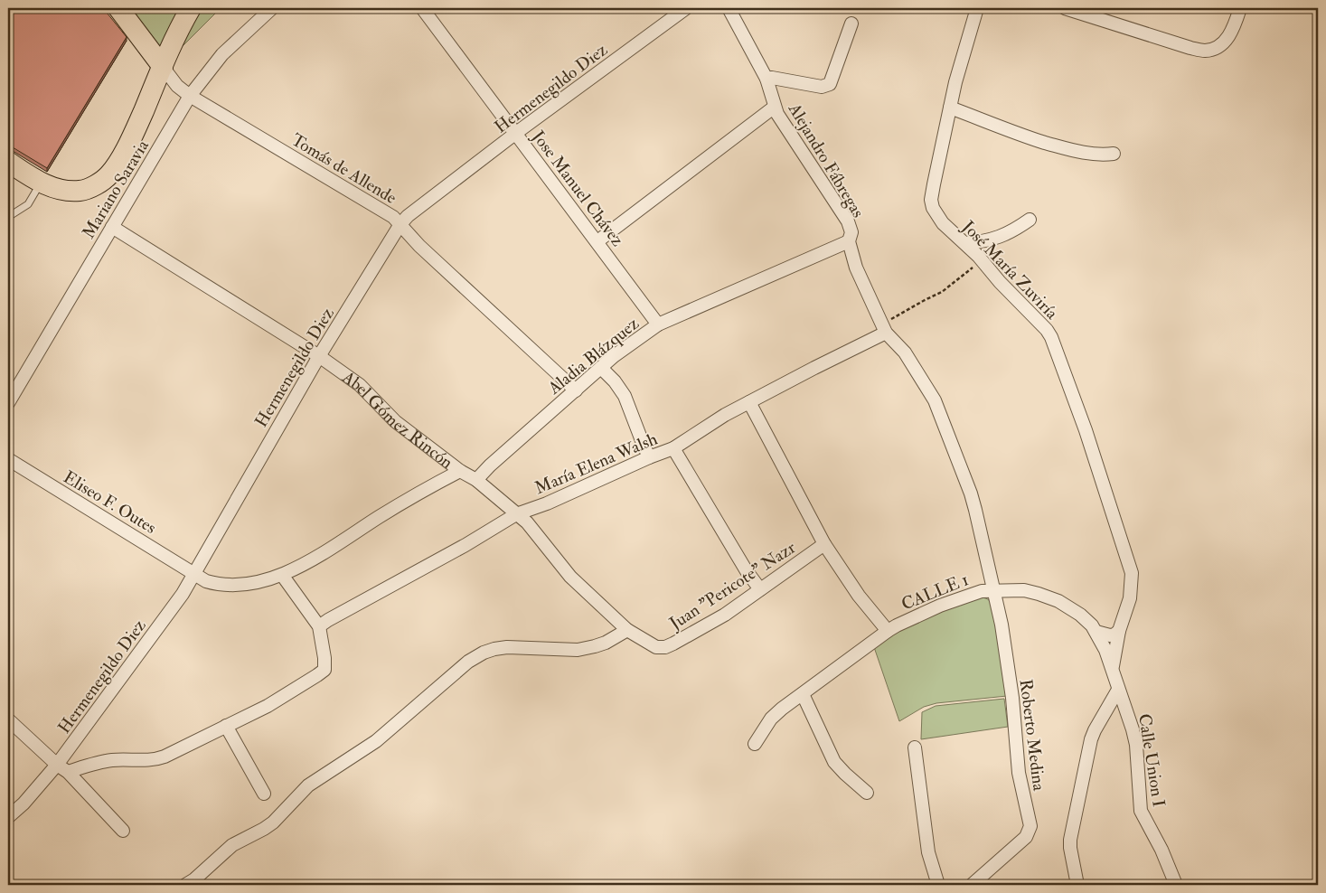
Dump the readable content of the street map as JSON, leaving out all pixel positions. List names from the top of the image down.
{
  "streets": {
    "street": [
      "Hermenegildo Diez",
      "Alejandro Fábregas",
      "Tomás de Allende",
      "Jose Manuel Chávez",
      "Mariano Saravia",
      "José María Zuviría",
      "Aladia Blázquez",
      "Abel Gómez Rincón",
      "María Elena Walsh",
      "Eliseo F. Outes",
      "Juan \"Pericote\" Nazr",
      "CALLE 1",
      "Roberto Medina",
      "Calle Union I"
    ]
  },
  "crossings": [
    ["Hermenegildo Diez", "Tomás de Allende"],
    ["Hermenegildo Diez", "Jose Manuel Chávez"],
    ["Hermenegildo Diez", "Abel Gómez Rincón"],
    ["Hermenegildo Diez", "Eliseo F. Outes"],
    ["Alejandro Fábregas", "Aladia Blázquez"],
    ["Alejandro Fábregas", "María Elena Walsh"],
    ["Alejandro Fábregas", "CALLE 1"],
    ["Alejandro Fábregas", "Roberto Medina"],
    ["Tomás de Allende", "Mariano Saravia"],
    ["Tomás de Allende", "Aladia Blázquez"],
    ["Jose Manuel Chávez", "Aladia Blázquez"],
    ["Mariano Saravia", "Abel Gómez Rincón"],
    ["José María Zuviría", "CALLE 1"],
    ["Aladia Blázquez", "Abel Gómez Rincón"],
    ["Abel Gómez Rincón", "María Elena Walsh"],
    ["Abel Gómez Rincón", "Eliseo F. Outes"],
    ["Abel Gómez Rincón", "Juan \"Pericote\" Nazr"],
    ["CALLE 1", "Roberto Medina"],
    ["CALLE 1", "Calle Union I"]
  ]
}
